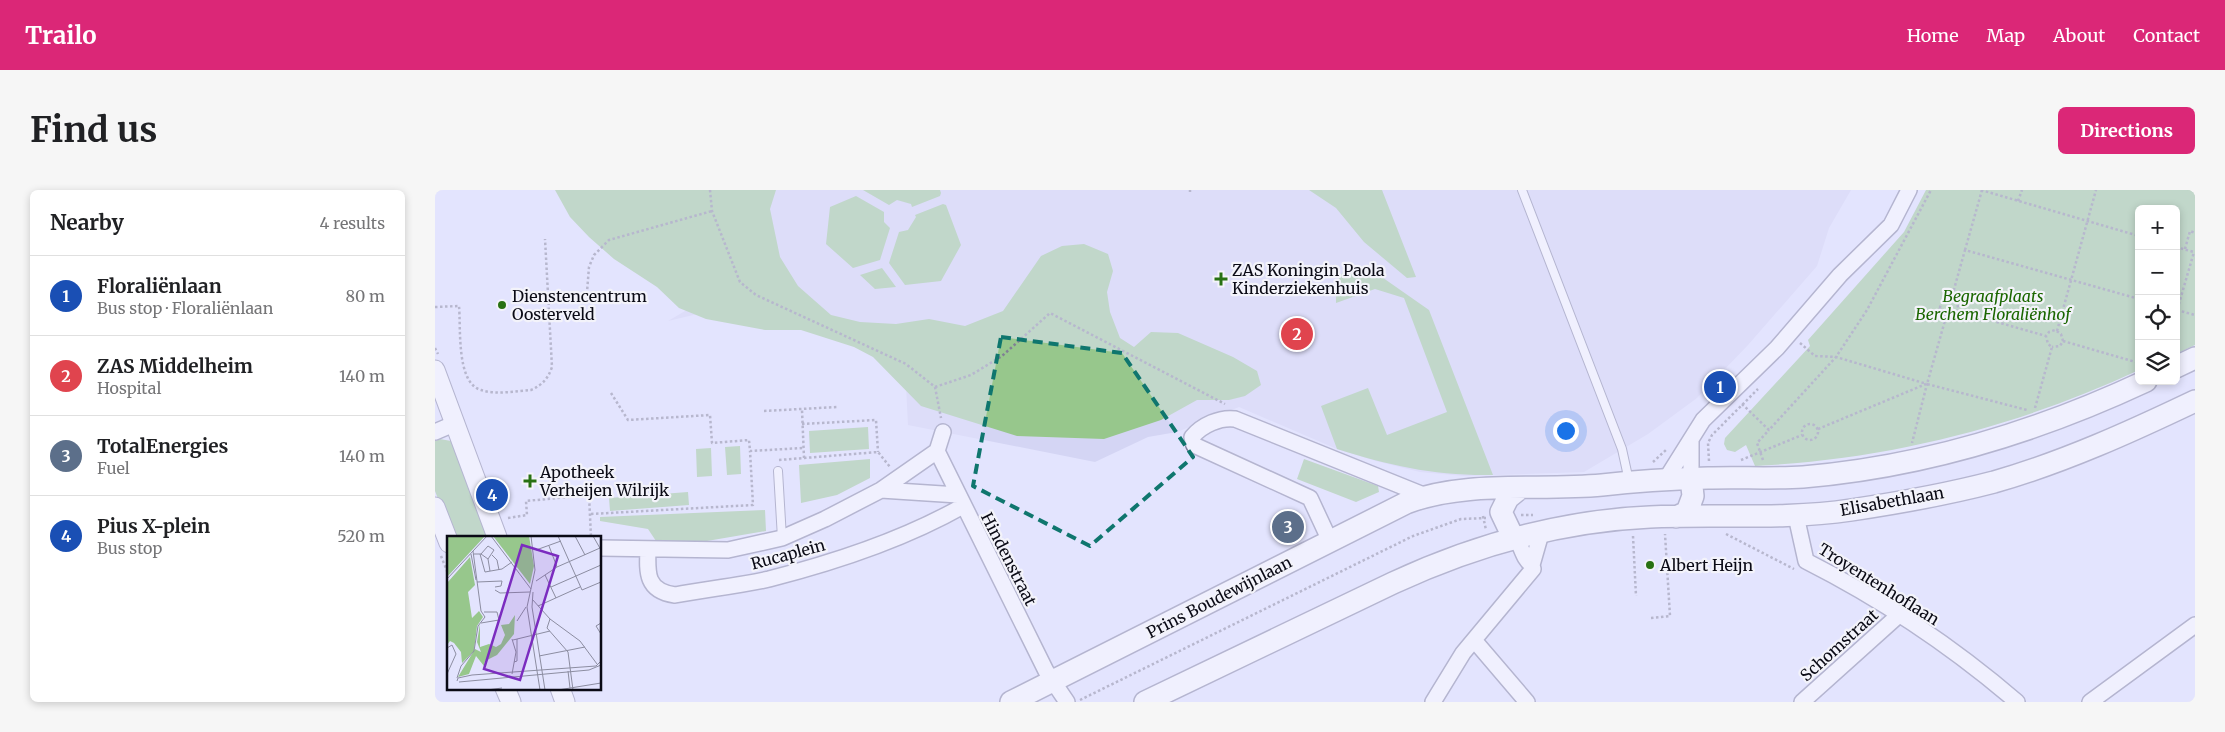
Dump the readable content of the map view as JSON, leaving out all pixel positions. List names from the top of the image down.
{
  "streets": {
    "main road": ["Elisabethlaan", "Prins Boudewijnlaan"],
    "street": [
      "Rucaplein",
      "Hindenstraat",
      "Troyentenhoflaan",
      "Schomstraat"
    ]
  },
  "crossings": [
    ["Elisabethlaan", "Troyentenhoflaan"],
    ["Rucaplein", "Hindenstraat"],
    ["Hindenstraat", "Prins Boudewijnlaan"],
    ["Troyentenhoflaan", "Schomstraat"]
  ],
  "parks": ["Begraafplaats Berchem Floraliënhof"],
  "places": {
    "health": ["ZAS Koningin Paola Kinderziekenhuis", "Apotheek Verheijen Wilrijk"],
    "other": ["Dienstencentrum Oosterveld", "Albert Heijn"]
  },
  "page": {
    "header": "Trailo",
    "nav": [
      "Home",
      "Map",
      "About",
      "Contact"
    ],
    "buttons": "Directions",
    "title": "Find us",
    "heading": ["Nearby", "4 results"],
    "map_buttons": ["+", "−"],
    "list": [
      {
        "mark": "1",
        "name": "Floraliënlaan",
        "note": "Bus stop · Floraliënlaan",
        "value": "80 m"
      },
      {
        "mark": "2",
        "name": "ZAS Middelheim",
        "note": "Hospital",
        "value": "140 m"
      },
      {
        "mark": "3",
        "name": "TotalEnergies",
        "note": "Fuel",
        "value": "140 m"
      },
      {
        "mark": "4",
        "name": "Pius X-plein",
        "note": "Bus stop",
        "value": "520 m"
      }
    ],
    "pins": [
      "2",
      "1",
      "4",
      "3"
    ]
  }
}
